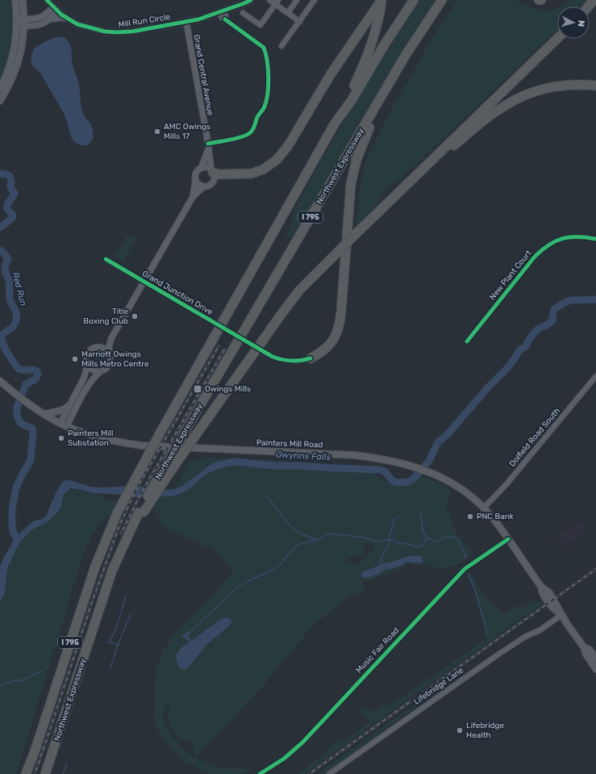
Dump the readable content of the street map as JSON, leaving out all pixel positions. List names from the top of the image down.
{
  "streets": {
    "highway": ["Northwest Expressway", "I 795"],
    "main road": ["Painters Mill Road"],
    "street": [
      "Mill Run Circle",
      "Grand Central Avenue",
      "New Plant Court",
      "Grand Junction Drive",
      "Dolfield Road South",
      "Music Fair Road",
      "Lifebridge Lane"
    ]
  },
  "crossings": [
    ["Mill Run Circle", "Grand Central Avenue"],
    ["Grand Central Avenue", "Grand Junction Drive"],
    ["Grand Central Avenue", "Painters Mill Road"],
    ["Dolfield Road South", "Painters Mill Road"],
    ["Painters Mill Road", "Music Fair Road"],
    ["Painters Mill Road", "Lifebridge Lane"]
  ],
  "water": ["Red Run", "Gwynns Falls"],
  "places": {
    "other": [
      "AMC Owings Mills 17",
      "Title Boxing Club",
      "Marriott Owings Mills Metro Centre",
      "Painters Mill Substation",
      "PNC Bank",
      "Lifebridge Health"
    ],
    "transit": ["Owings Mills"]
  },
  "north": "right"
}
